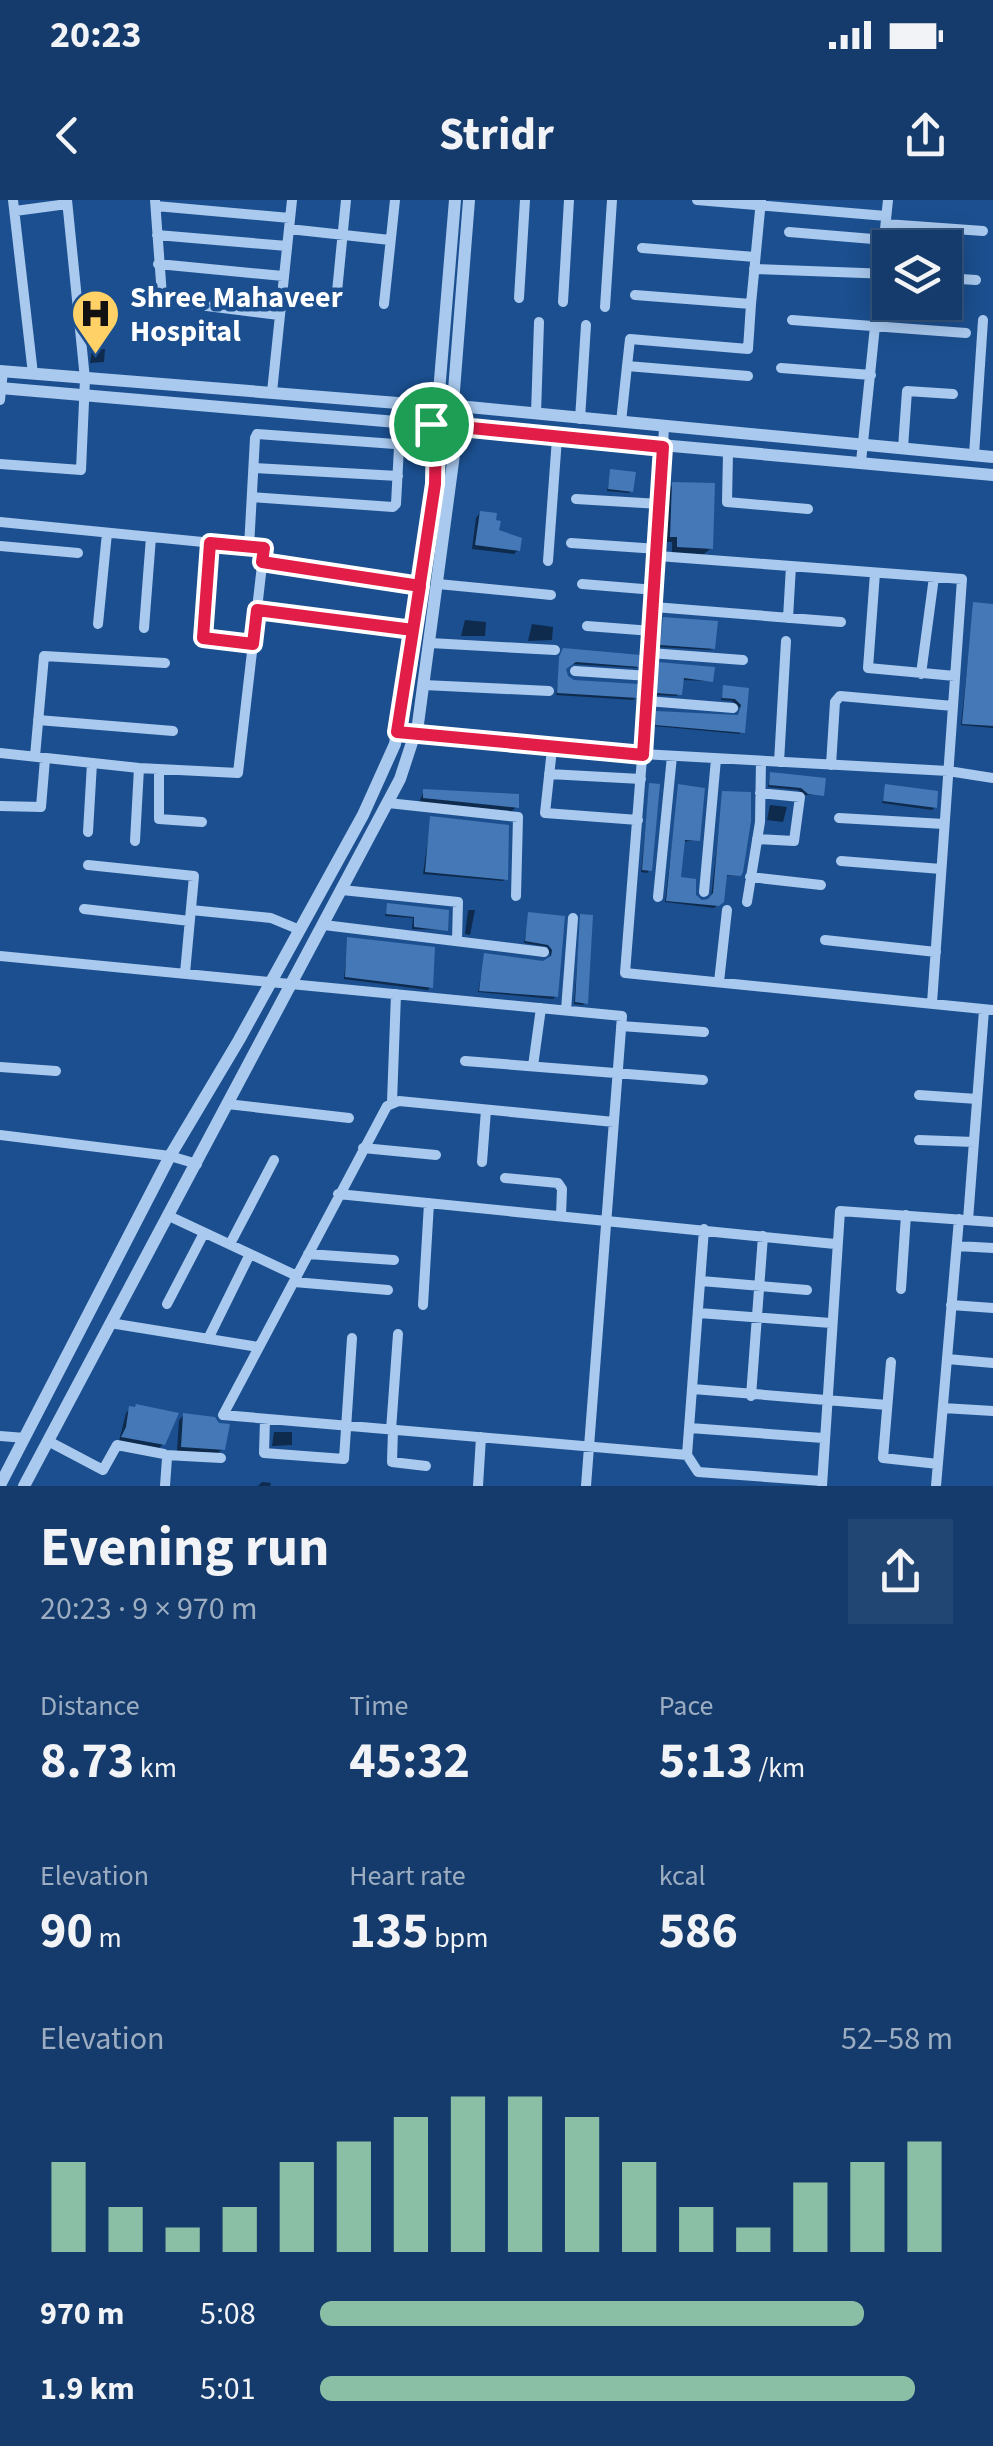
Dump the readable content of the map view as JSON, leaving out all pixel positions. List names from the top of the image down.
{
  "places": {
    "hospital": ["Shree Mahaveer Hospital"]
  },
  "page": {
    "status": "20:23",
    "header": "Stridr",
    "heading": ["Evening run", "20:23 · 9 × 970 m"],
    "stats": [
      ["Distance", "8.73 km"],
      ["Time", "45:32"],
      ["Pace", "5:13 /km"],
      ["Elevation", "90 m"],
      ["Heart rate", "135 bpm"],
      ["kcal", "586"]
    ],
    "chart": ["Elevation", "52–58 m"],
    "list": [
      {
        "name": "970 m",
        "note": "5:08"
      },
      {
        "name": "1.9 km",
        "note": "5:01"
      }
    ]
  }
}
